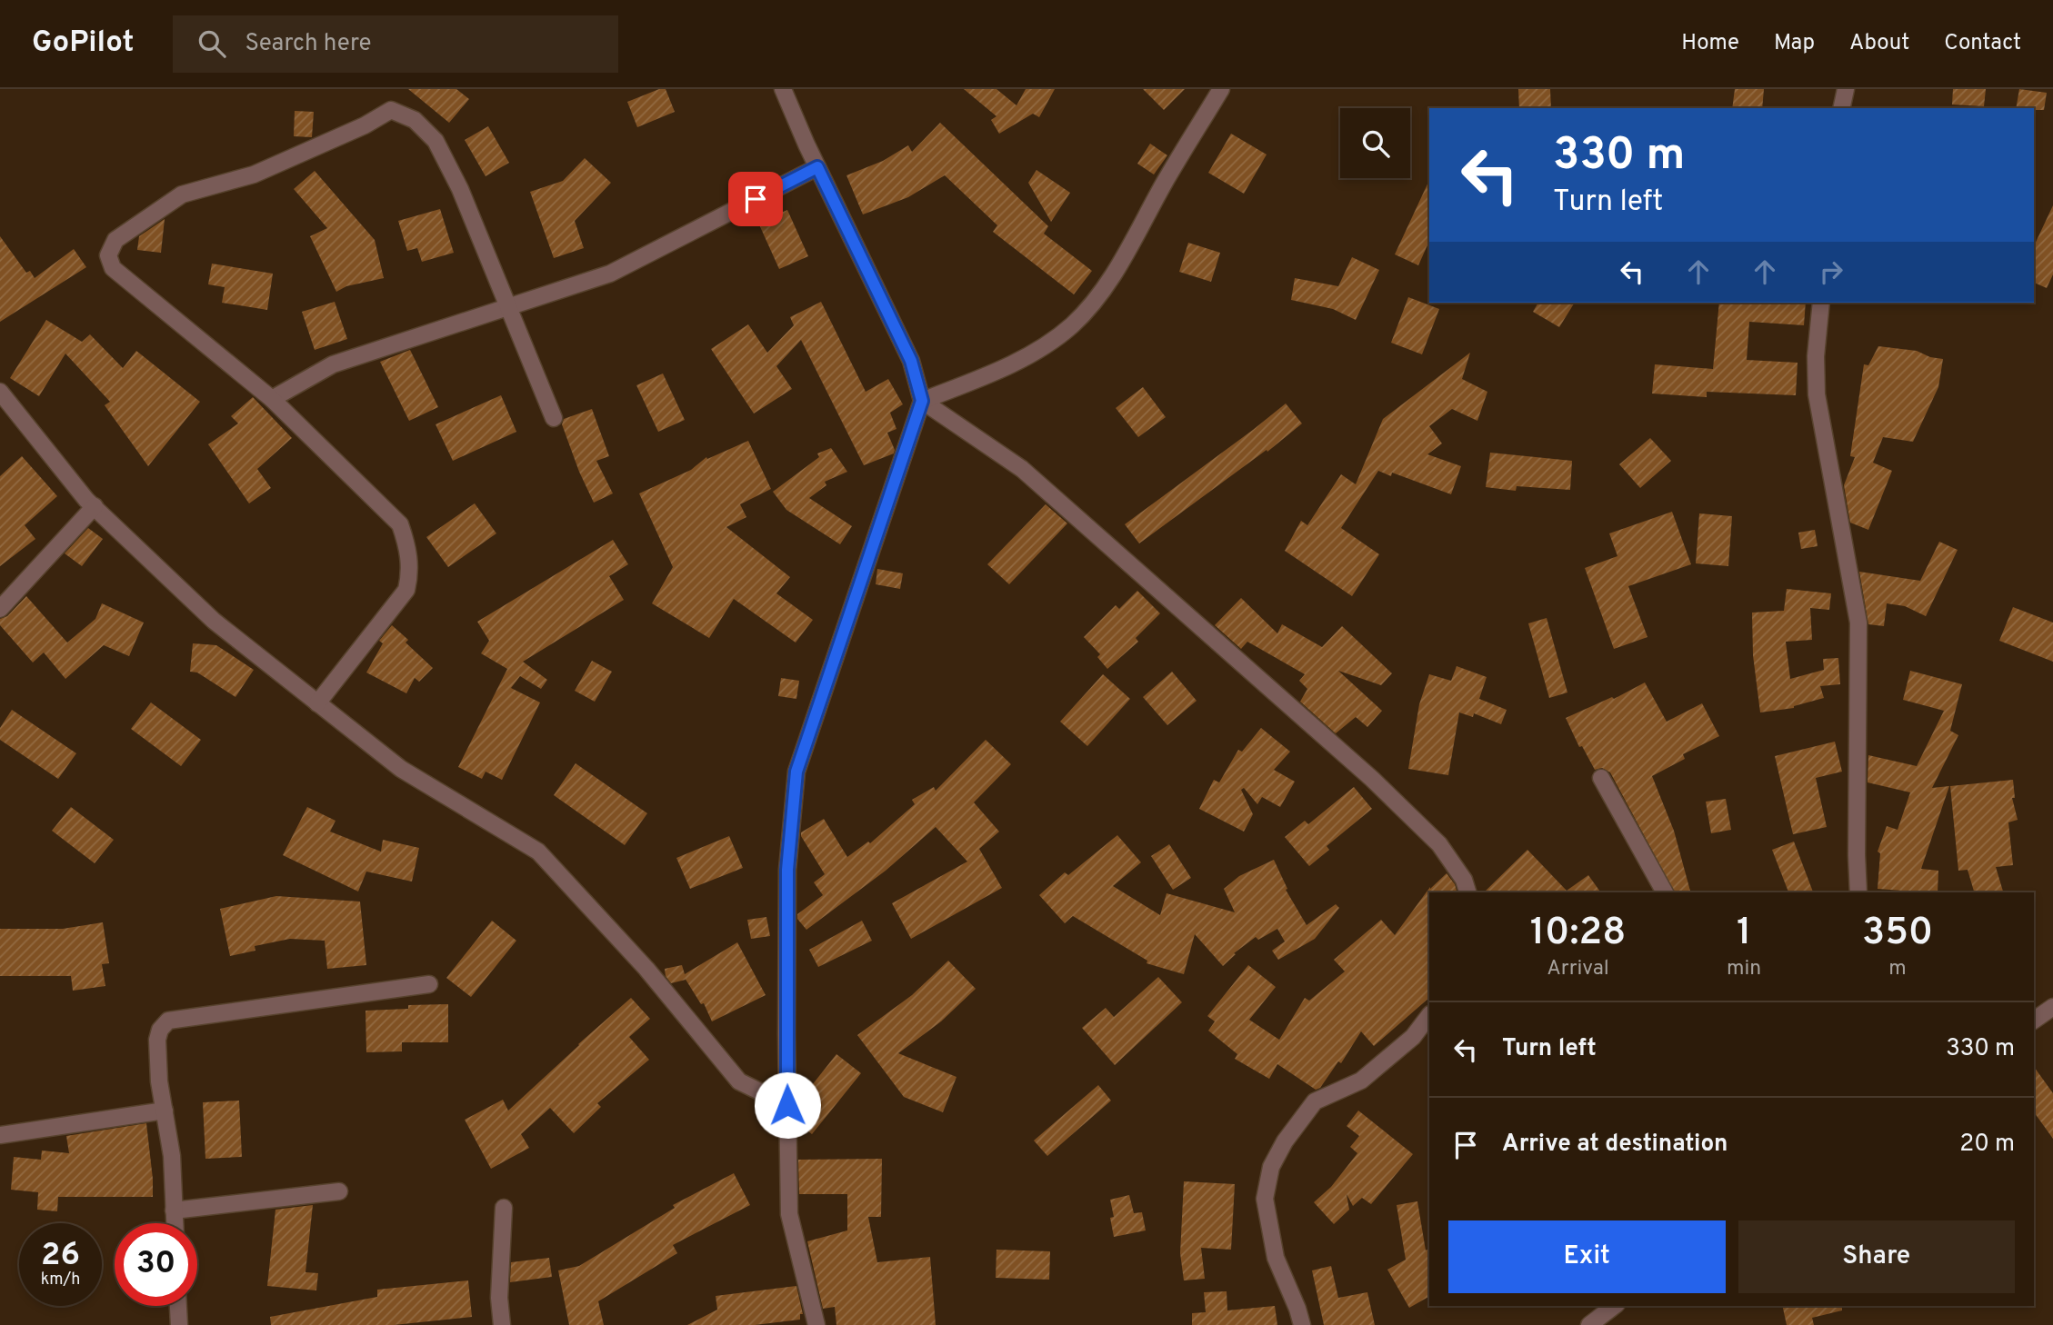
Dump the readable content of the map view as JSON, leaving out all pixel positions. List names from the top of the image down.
{
  "page": {
    "header": "GoPilot",
    "search": "Search here",
    "nav": [
      "Home",
      "Map",
      "About",
      "Contact"
    ],
    "turn": ["330 m", "Turn left"],
    "eta": [
      "10:28",
      "Arrival",
      "1",
      "min",
      "350",
      "m"
    ],
    "list": [
      {
        "name": "Turn left",
        "value": "330 m"
      },
      {
        "name": "Arrive at destination",
        "value": "20 m"
      }
    ],
    "buttons": ["Exit", "Share"],
    "speed": "26 km/h",
    "limit": "30"
  }
}
